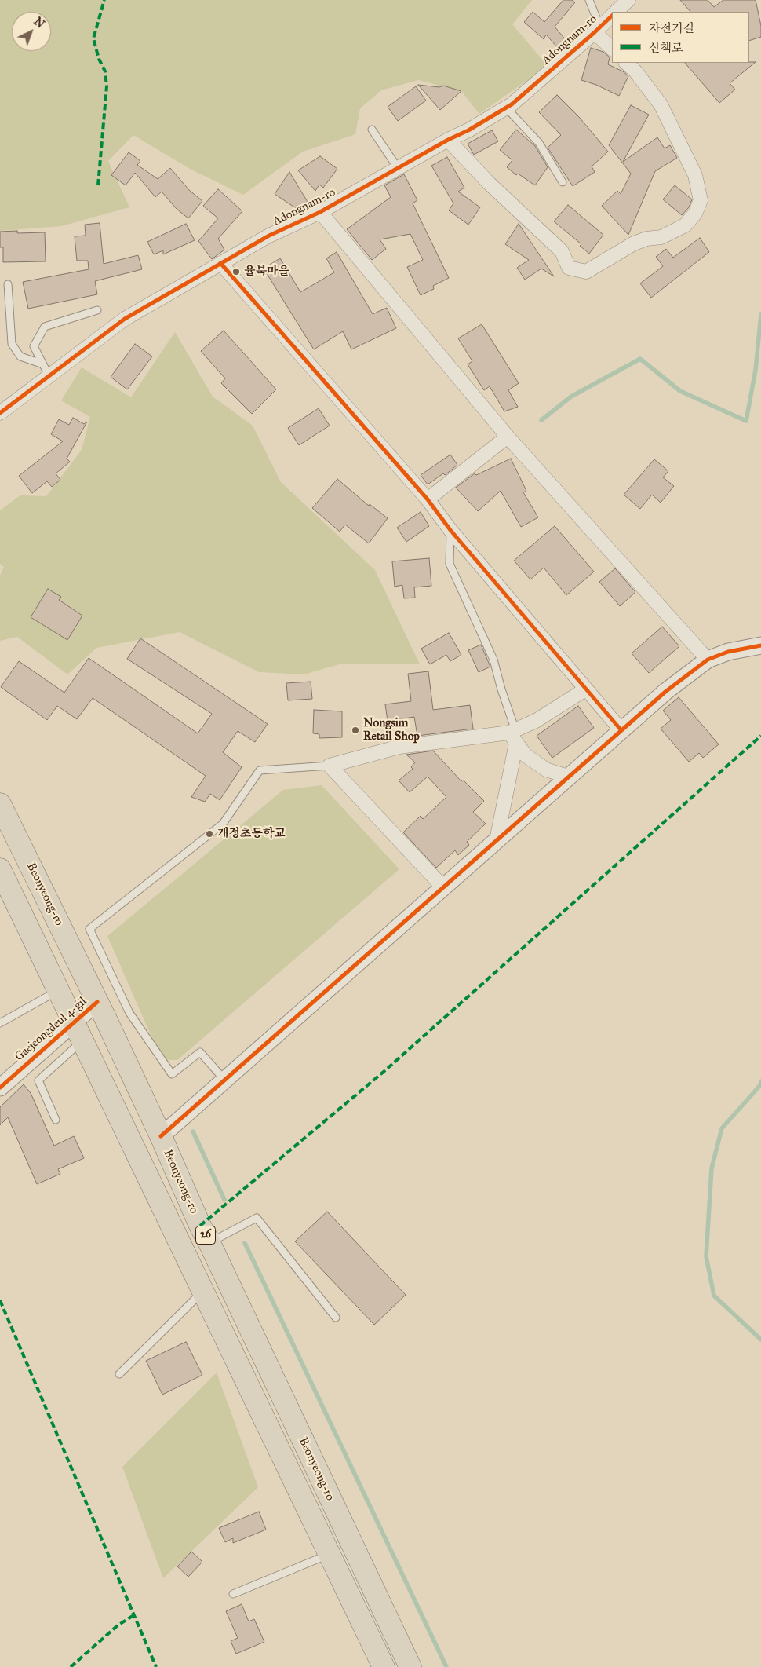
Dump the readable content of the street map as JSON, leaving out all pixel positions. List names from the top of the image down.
{
  "streets": {
    "main road": ["Beonyeong-ro", "26"],
    "street": ["Adongnam-ro", "Gaejeongdeul 4-gil"]
  },
  "crossings": [
    ["Beonyeong-ro", "Gaejeongdeul 4-gil"]
  ],
  "places": ["율북마을", "Nongsim Retail Shop", "개정초등학교"],
  "legend": ["자전거길", "산책로"],
  "north": "top right"
}
